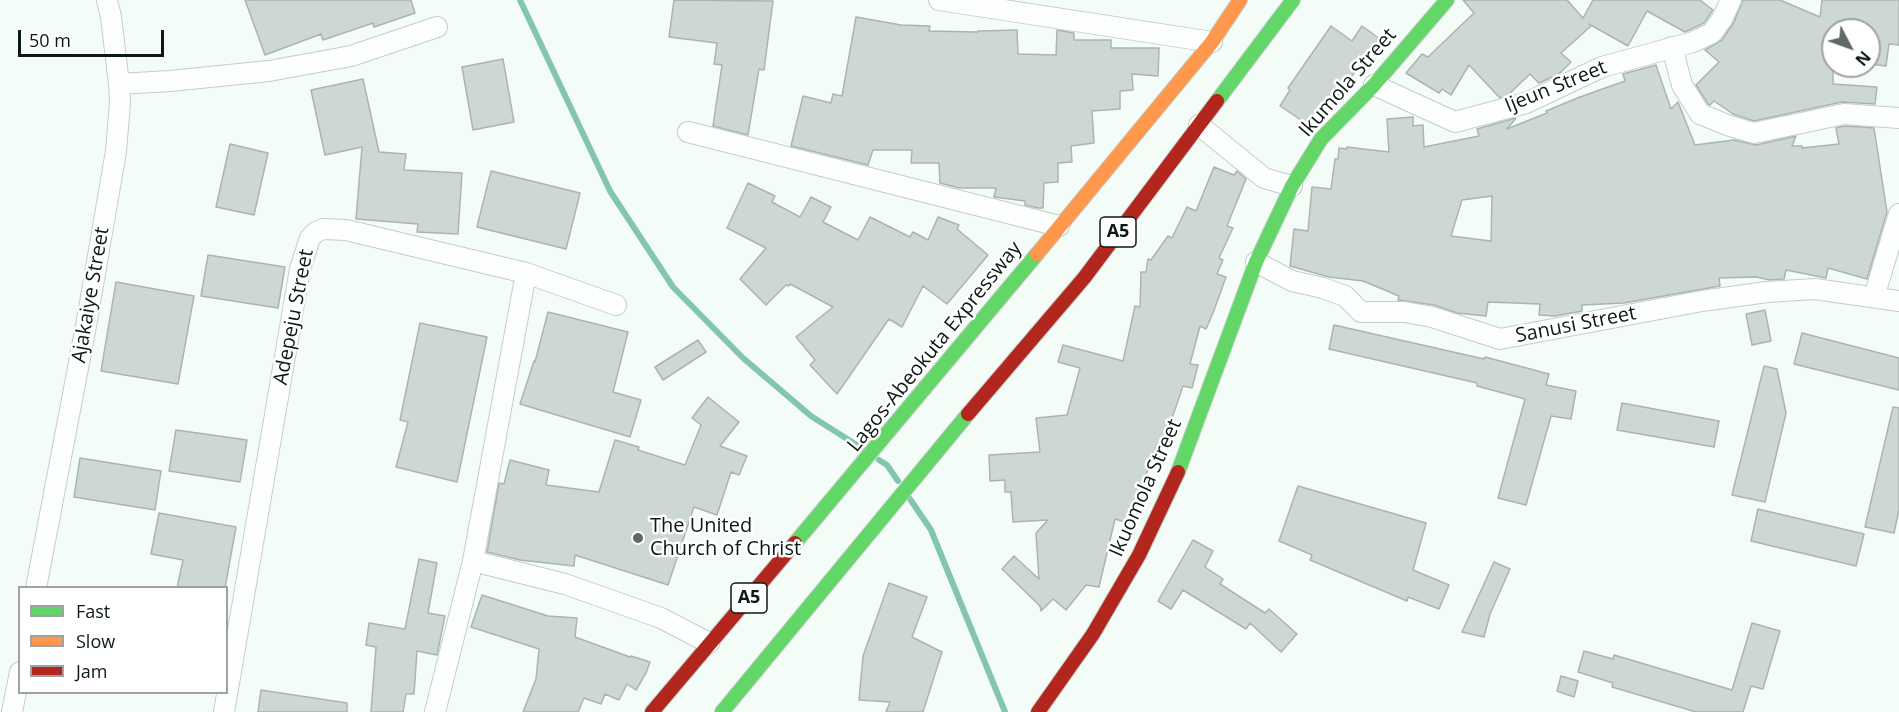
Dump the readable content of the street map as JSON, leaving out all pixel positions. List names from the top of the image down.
{
  "streets": {
    "main road": [
      "Ikumola Street",
      "A5",
      "Lagos-Abeokuta Expressway",
      "Ikuomola Street"
    ],
    "street": [
      "Ijeun Street",
      "Ajakaiye Street",
      "Adepeju Street",
      "Sanusi Street"
    ]
  },
  "crossings": [
    ["Ikumola Street", "Ijeun Street"],
    ["Ikumola Street", "Sanusi Street"],
    ["Ikumola Street", "Ikuomola Street"],
    ["Sanusi Street", "Ikuomola Street"]
  ],
  "places": ["The United Church of Christ"],
  "legend": ["Fast", "Slow", "Jam"],
  "scale_bar": "50 m",
  "north": "bottom right"
}
